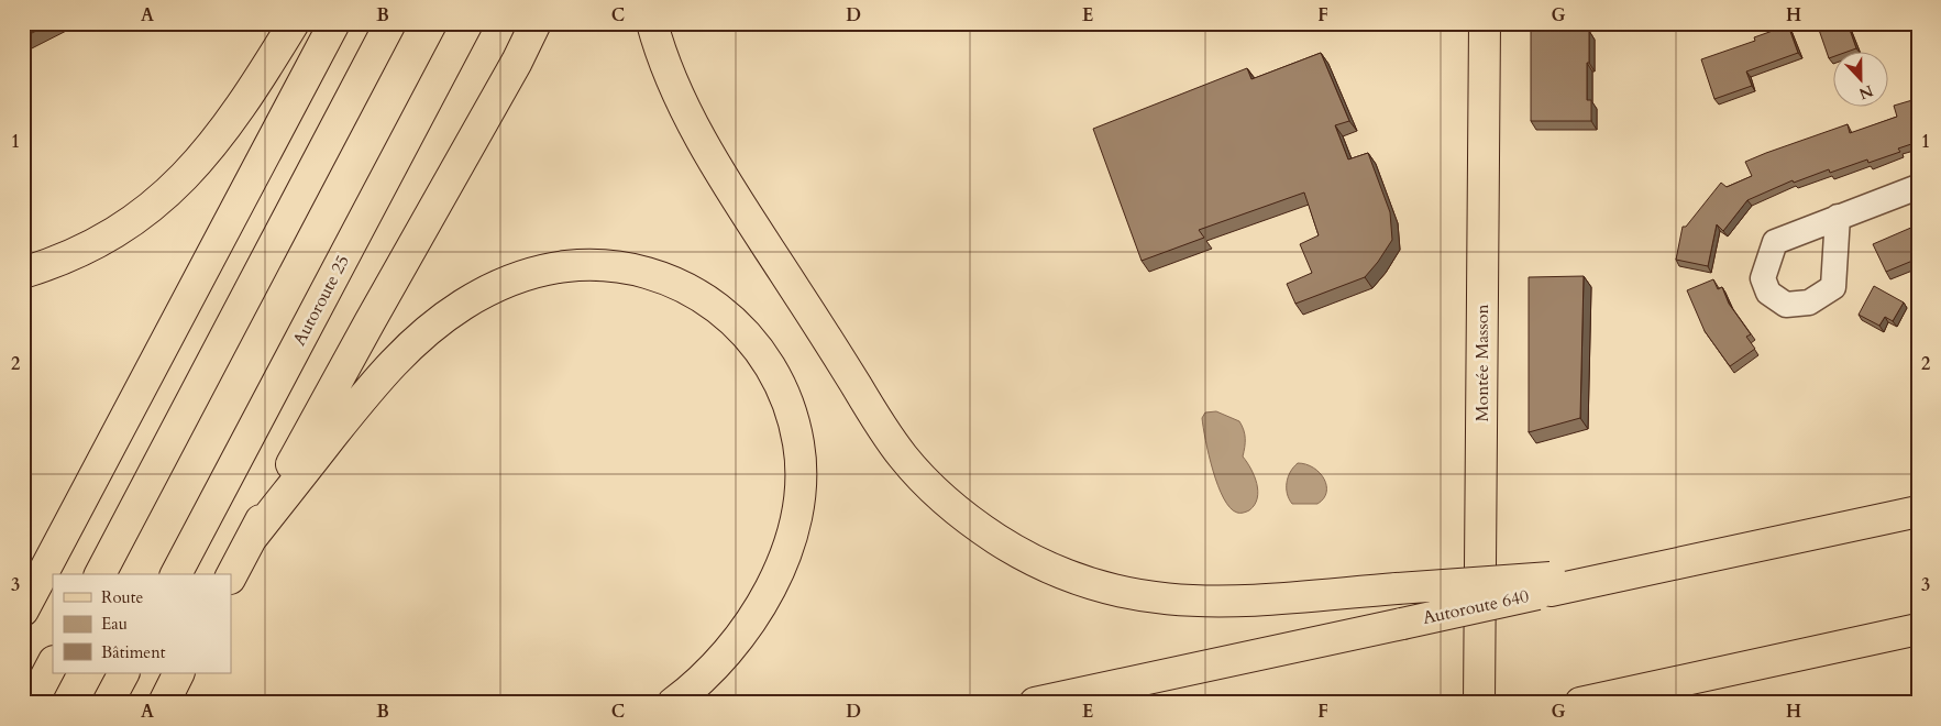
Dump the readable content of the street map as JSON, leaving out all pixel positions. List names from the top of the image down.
{
  "streets": {
    "main road": ["Autoroute 25", "Montée Masson", "Autoroute 640"]
  },
  "legend": ["Route", "Eau", "Bâtiment"],
  "north": "bottom",
  "grid": {
    "columns": [
      "A",
      "B",
      "C",
      "D",
      "E",
      "F",
      "G",
      "H"
    ],
    "rows": ["1", "2", "3"]
  }
}
